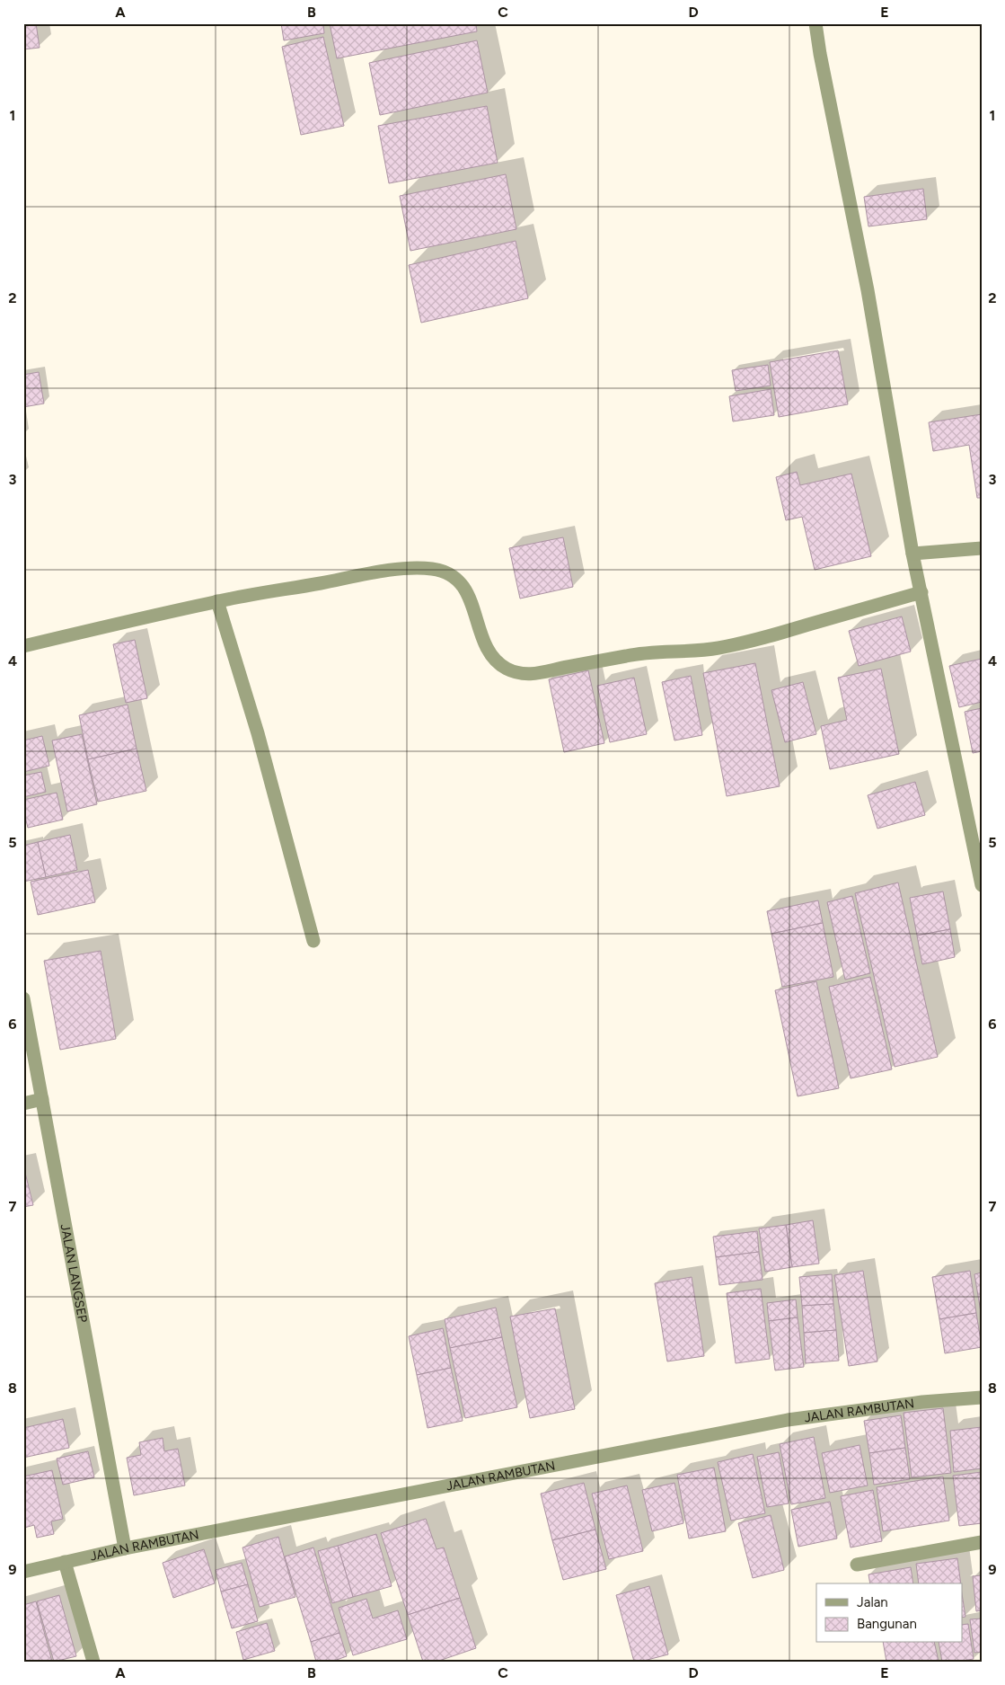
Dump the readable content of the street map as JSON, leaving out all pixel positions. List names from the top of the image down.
{
  "streets": {
    "street": ["JALAN LANGSEP", "JALAN RAMBUTAN"]
  },
  "crossings": [
    ["JALAN LANGSEP", "JALAN RAMBUTAN"]
  ],
  "legend": ["Jalan", "Bangunan"],
  "grid": {
    "columns": [
      "A",
      "B",
      "C",
      "D",
      "E"
    ],
    "rows": [
      "1",
      "2",
      "3",
      "4",
      "5",
      "6",
      "7",
      "8",
      "9"
    ]
  }
}
